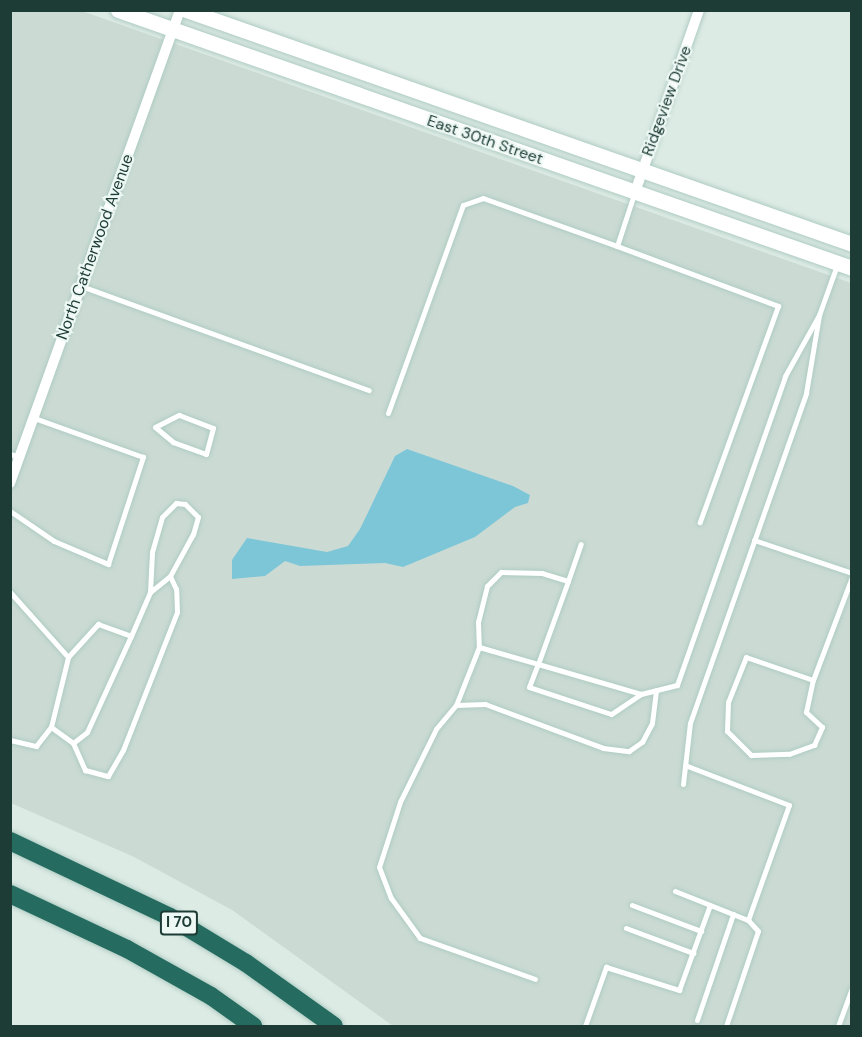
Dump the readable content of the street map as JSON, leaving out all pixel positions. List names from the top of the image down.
{
  "streets": {
    "highway": ["I 70"],
    "main road": ["East 30th Street"],
    "street": ["Ridgeview Drive", "North Catherwood Avenue"]
  },
  "crossings": [
    ["Ridgeview Drive", "East 30th Street"],
    ["East 30th Street", "North Catherwood Avenue"]
  ]
}
